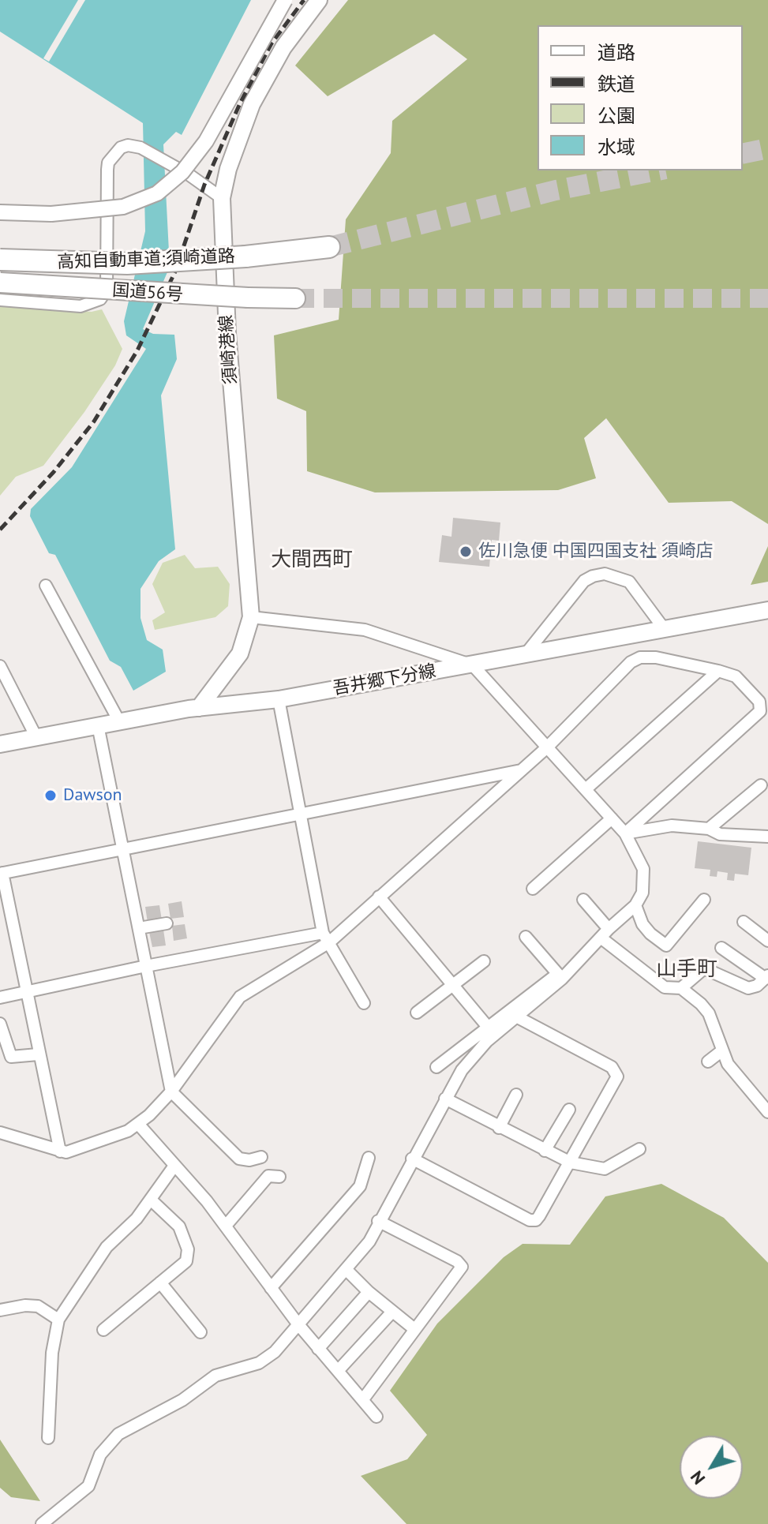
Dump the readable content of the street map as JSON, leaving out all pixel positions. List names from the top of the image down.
{
  "streets": {
    "highway": ["高知自動車道;須崎道路", "国道56号"],
    "main road": ["須崎港線", "吾井郷下分線"]
  },
  "crossings": [
    ["須崎港線", "吾井郷下分線"]
  ],
  "districts": ["大間西町", "山手町"],
  "places": ["佐川急便 中国四国支社 須崎店", "Dawson"],
  "legend": [
    "道路",
    "鉄道",
    "公園",
    "水域"
  ],
  "north": "bottom left"
}
